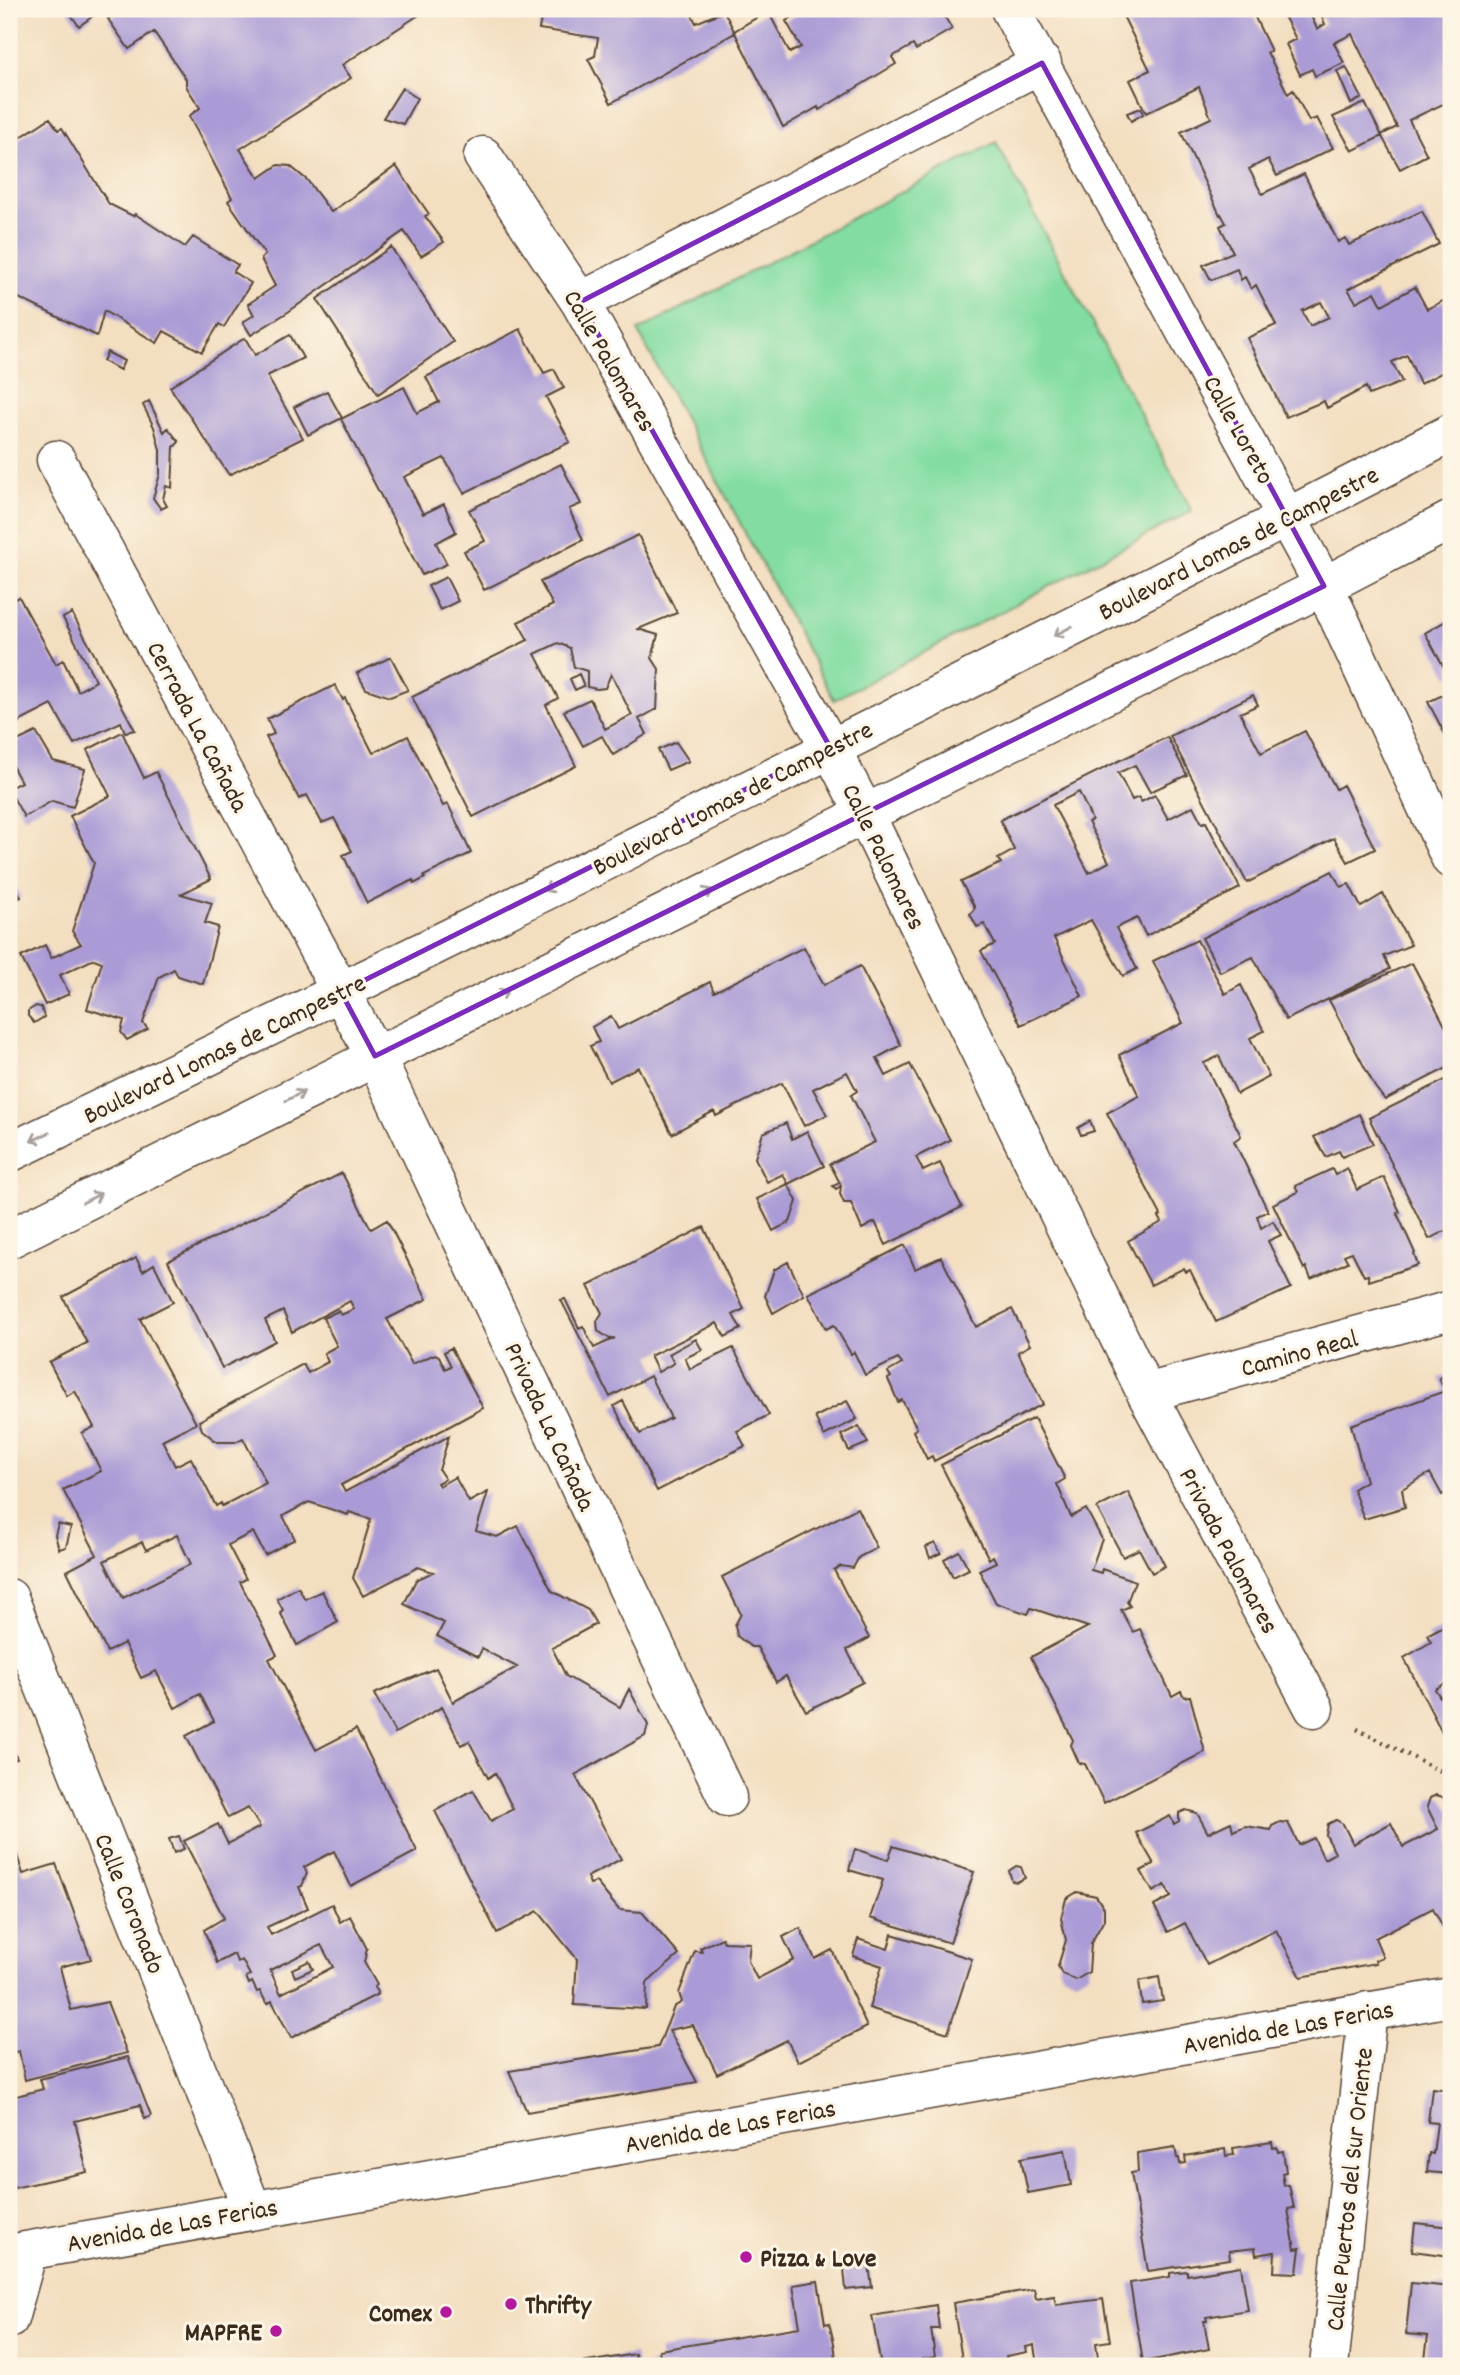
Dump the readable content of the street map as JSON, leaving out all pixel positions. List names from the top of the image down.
{
  "streets": {
    "street": [
      "Calle Palomares",
      "Calle Loreto",
      "Boulevard Lomas de Campestre",
      "Cerrada La Cañada",
      "Camino Real",
      "Privada La Cañada",
      "Privada Palomares",
      "Calle Coronado",
      "Avenida de Las Ferias",
      "Calle Puertos del Sur Oriente"
    ]
  },
  "crossings": [
    ["Calle Palomares", "Boulevard Lomas de Campestre"],
    ["Calle Palomares", "Camino Real"],
    ["Calle Palomares", "Privada Palomares"],
    ["Calle Loreto", "Boulevard Lomas de Campestre"],
    ["Boulevard Lomas de Campestre", "Cerrada La Cañada"],
    ["Cerrada La Cañada", "Privada La Cañada"],
    ["Camino Real", "Privada Palomares"],
    ["Calle Coronado", "Avenida de Las Ferias"],
    ["Avenida de Las Ferias", "Calle Puertos del Sur Oriente"]
  ],
  "places": [
    "Pizza & Love",
    "Thrifty",
    "Comex",
    "MAPFRE"
  ]
}
